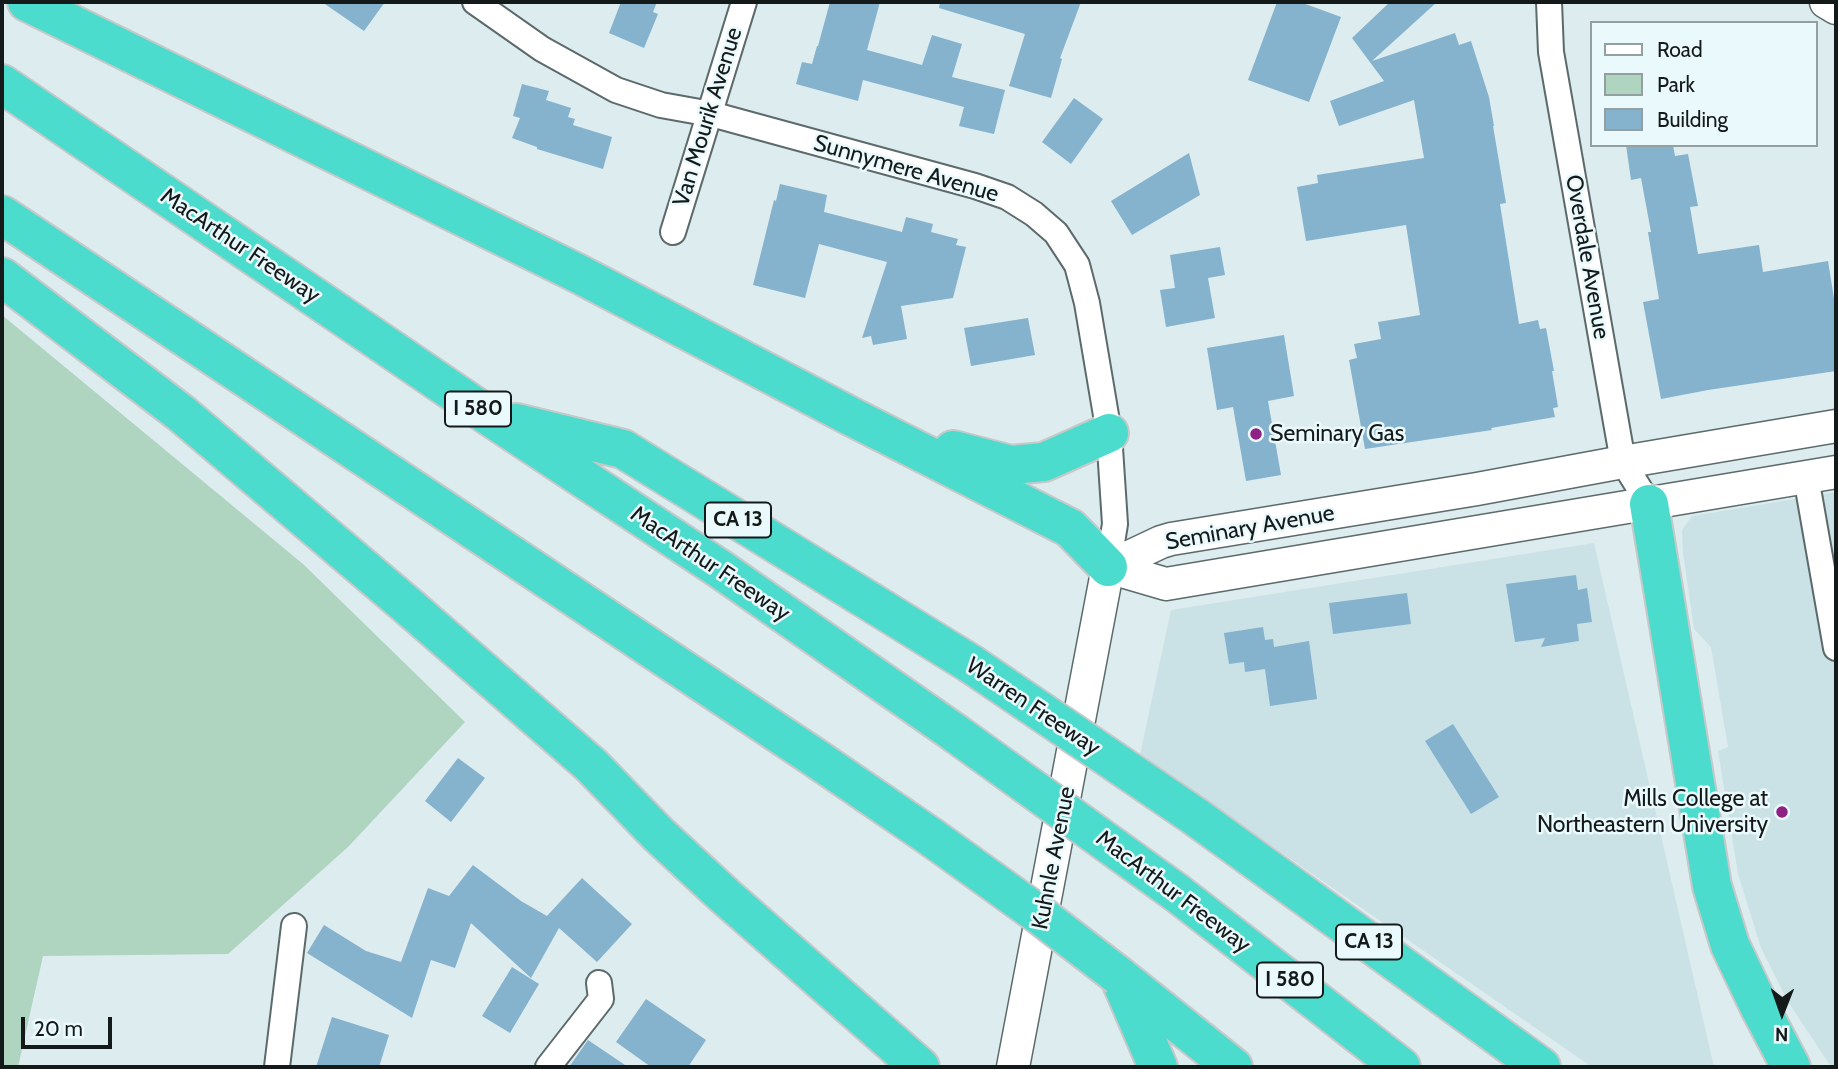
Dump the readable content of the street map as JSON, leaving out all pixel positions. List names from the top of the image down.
{
  "streets": {
    "highway": [
      "MacArthur Freeway",
      "I 580",
      "CA 13",
      "Warren Freeway"
    ],
    "street": [
      "Van Mourik Avenue",
      "Sunnymere Avenue",
      "Overdale Avenue",
      "Seminary Avenue",
      "Kuhnle Avenue"
    ]
  },
  "crossings": [
    ["Van Mourik Avenue", "Sunnymere Avenue"],
    ["Sunnymere Avenue", "Seminary Avenue"],
    ["Sunnymere Avenue", "Kuhnle Avenue"],
    ["MacArthur Freeway", "Warren Freeway"],
    ["Overdale Avenue", "Seminary Avenue"],
    ["Seminary Avenue", "Kuhnle Avenue"]
  ],
  "places": ["Seminary Gas", "Mills College at Northeastern University"],
  "legend": ["Road", "Park", "Building"],
  "scale_bar": "20 m",
  "north": "bottom"
}
